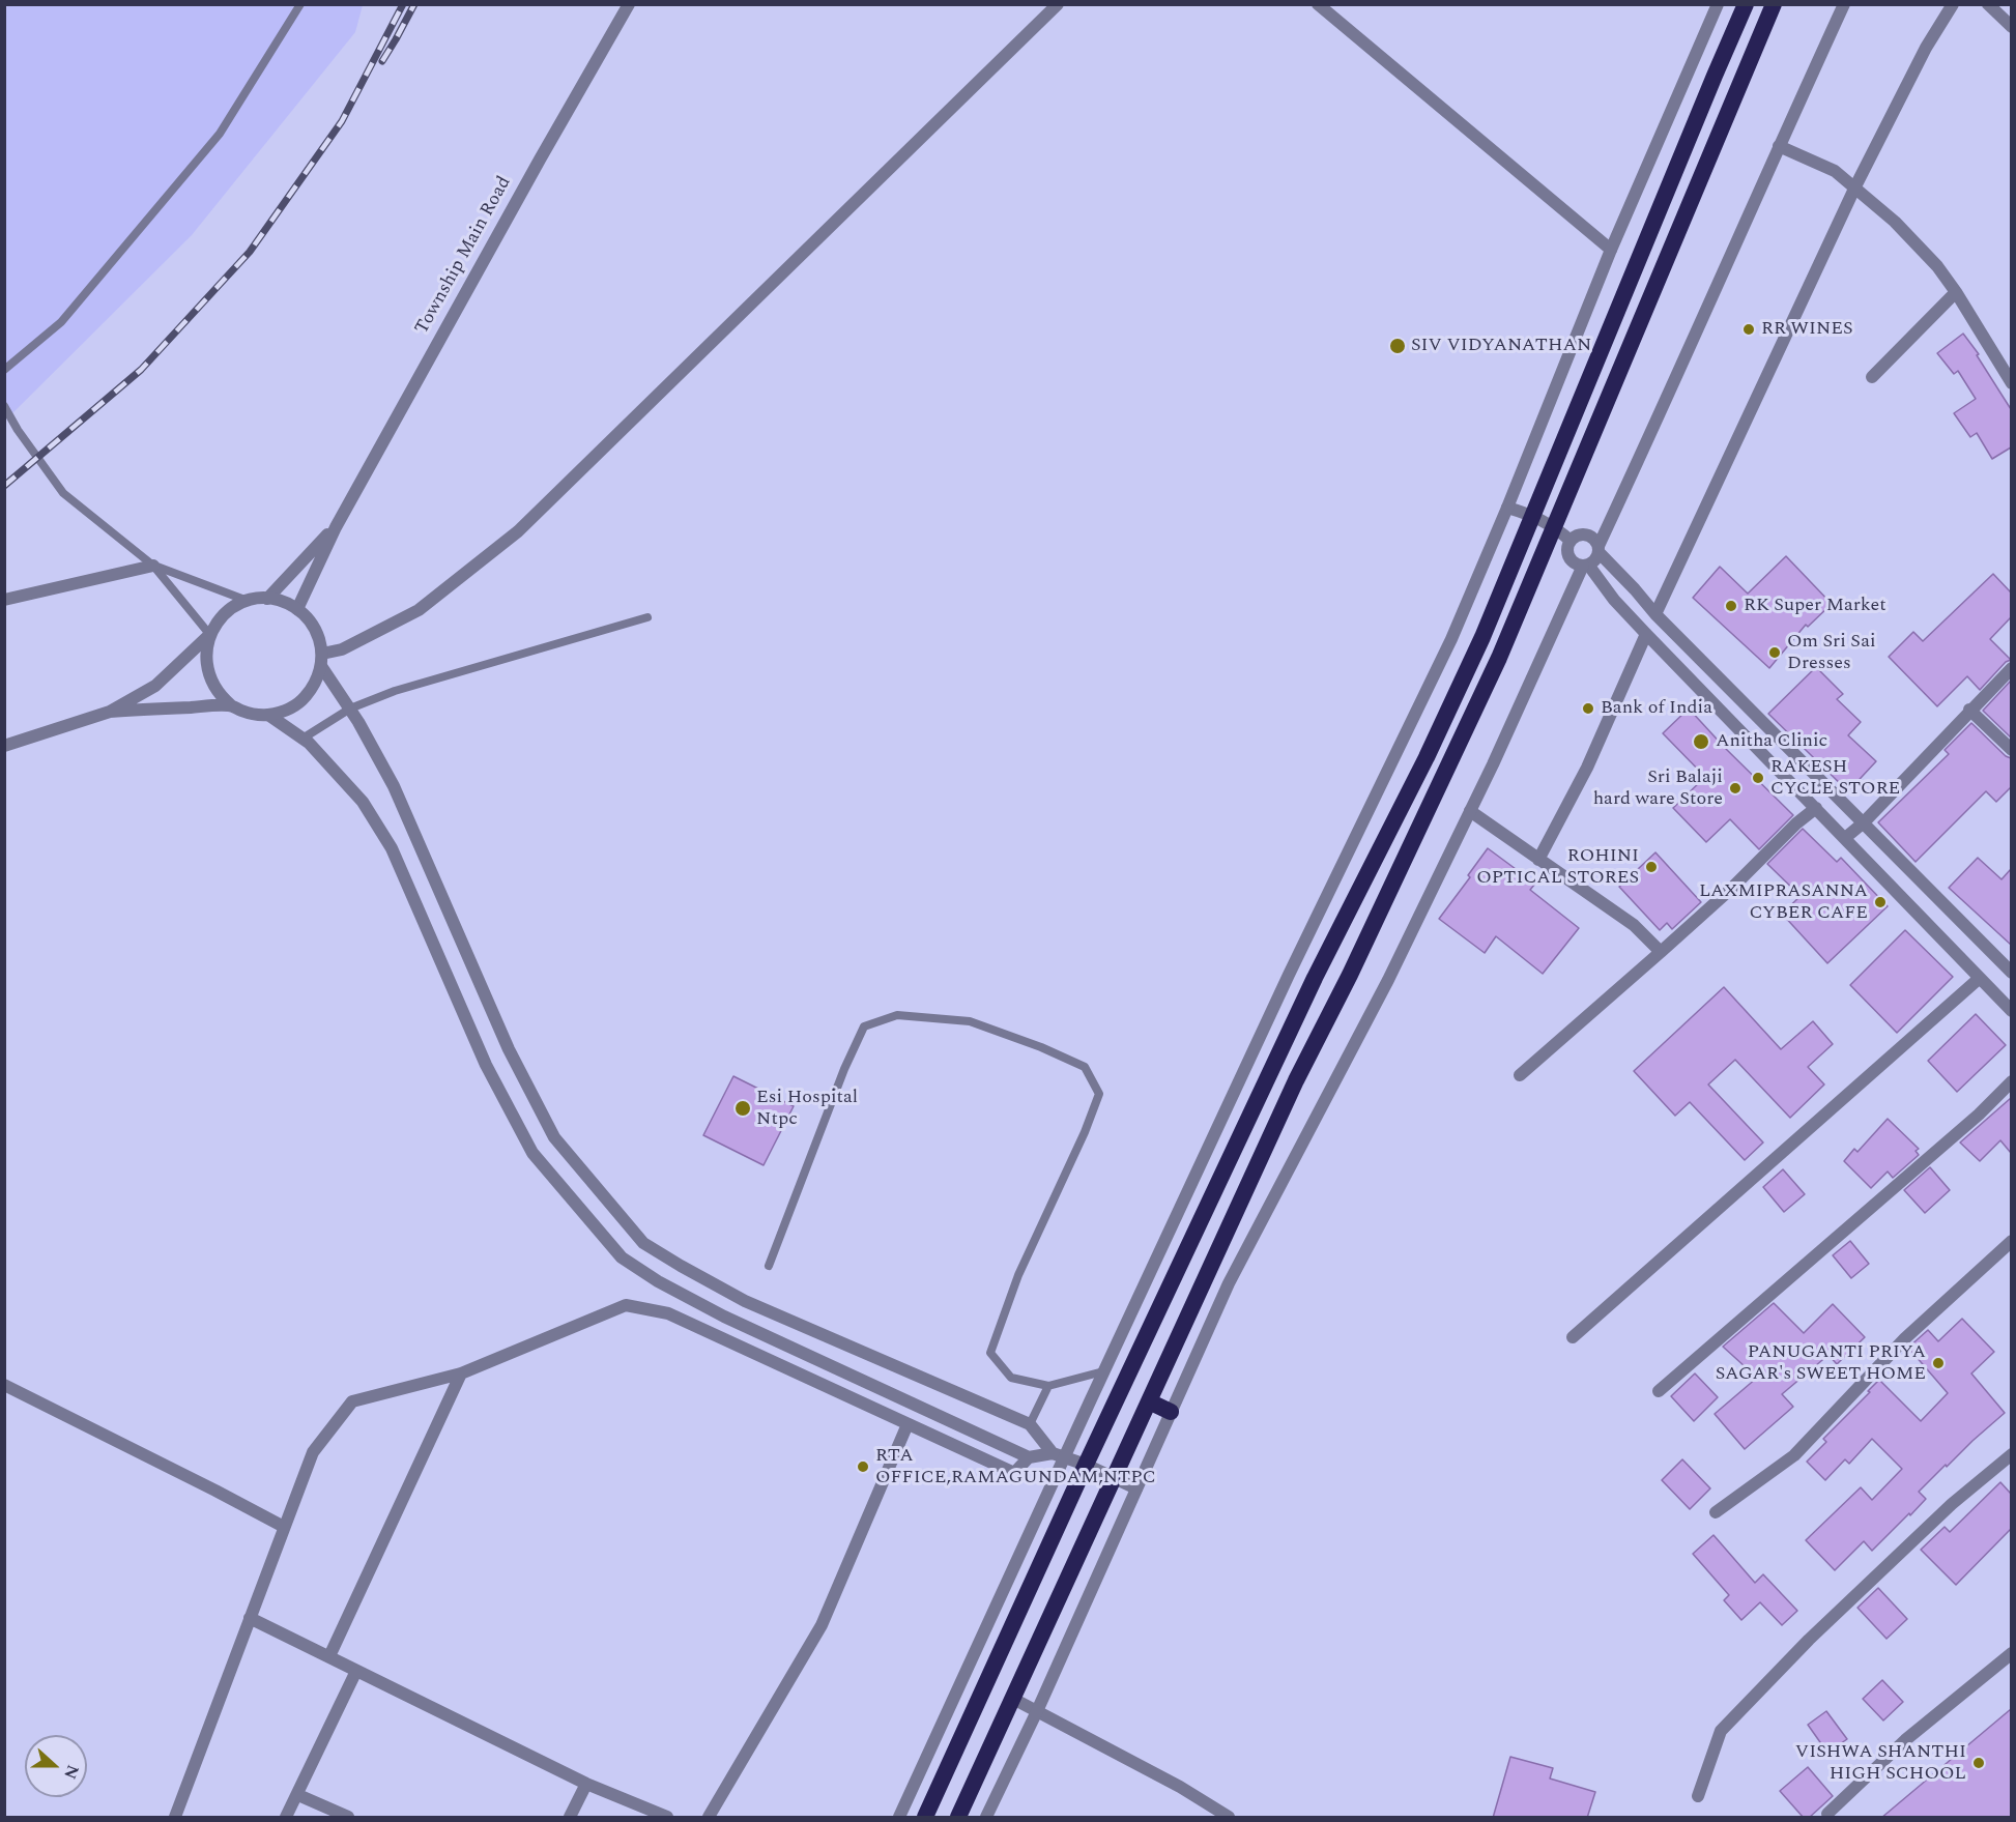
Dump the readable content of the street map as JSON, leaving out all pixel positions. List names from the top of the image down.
{
  "streets": {
    "street": ["Township Main Road"]
  },
  "places": [
    "RR WINES",
    "SIV VIDYANATHAN",
    "RK Super Market",
    "Om Sri Sai Dresses",
    "Bank of India",
    "Anitha Clinic",
    "RAKESH CYCLE STORE",
    "Sri Balaji hard ware Store",
    "ROHINI OPTICAL STORES",
    "LAXMIPRASANNA CYBER CAFE",
    "Esi Hospital Ntpc",
    "PANUGANTI PRIYA SAGAR's SWEET HOME",
    "RTA OFFICE,RAMAGUNDAM,NTPC",
    "VISHWA SHANTHI HIGH SCHOOL"
  ],
  "north": "right"
}
